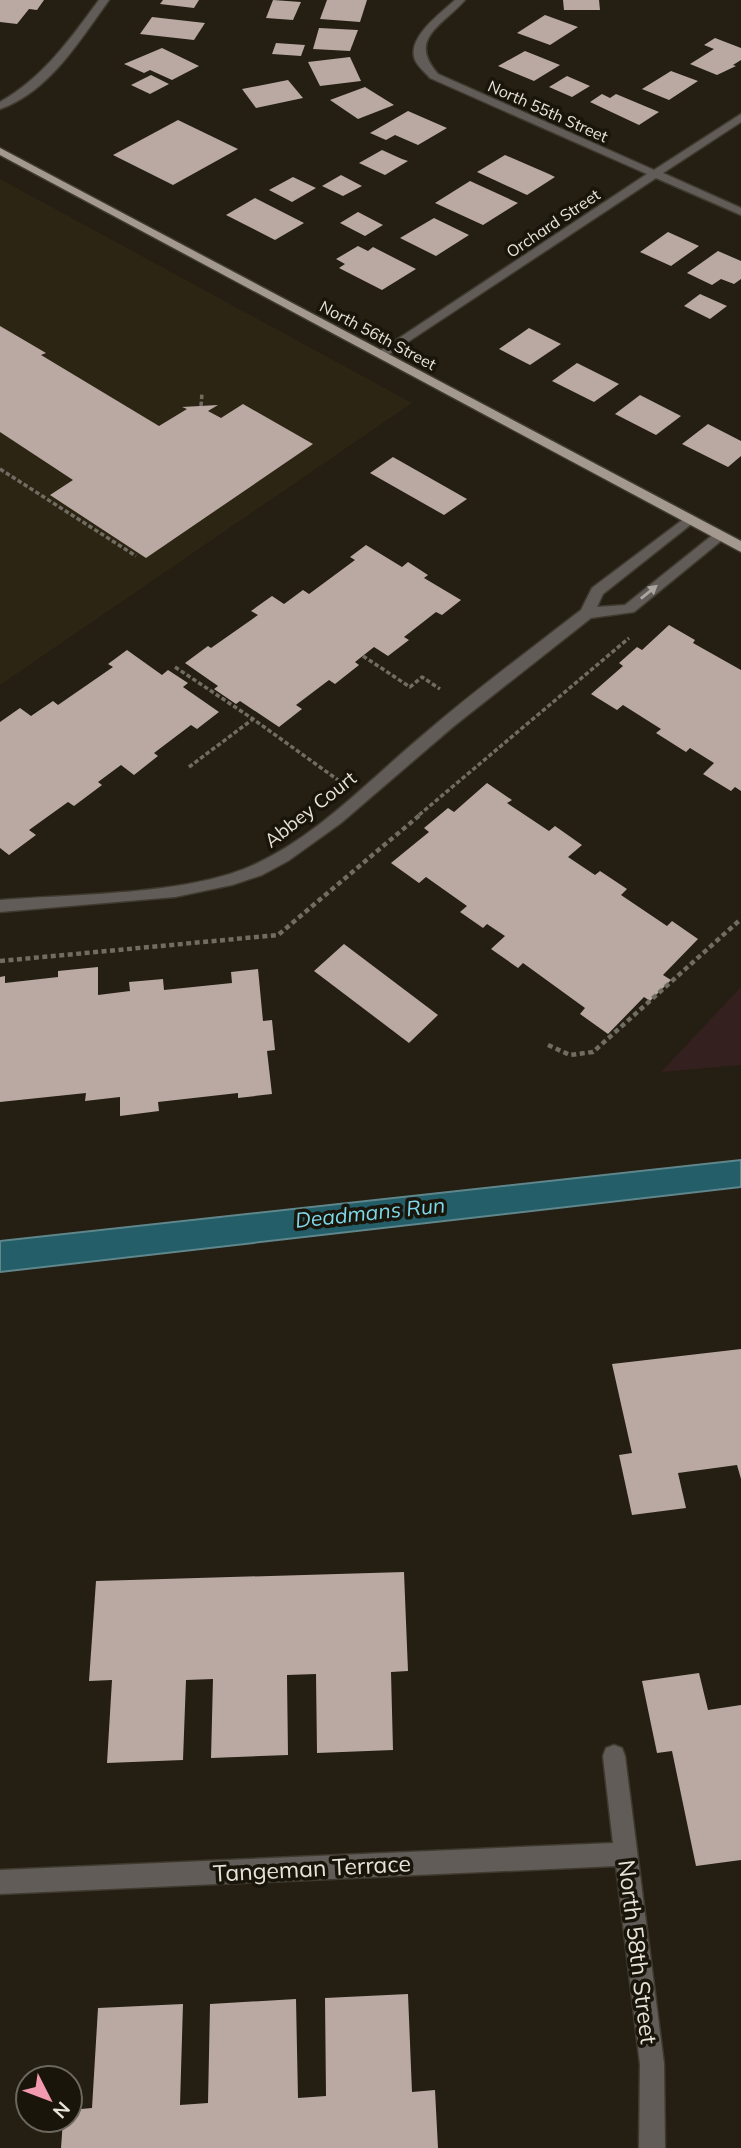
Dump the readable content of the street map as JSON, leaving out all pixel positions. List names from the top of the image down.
{
  "streets": {
    "main road": ["North 56th Street"],
    "street": [
      "North 55th Street",
      "Orchard Street",
      "Abbey Court",
      "Tangeman Terrace",
      "North 58th Street"
    ]
  },
  "crossings": [
    ["North 55th Street", "Orchard Street"],
    ["Orchard Street", "North 56th Street"],
    ["North 56th Street", "Abbey Court"],
    ["Tangeman Terrace", "North 58th Street"]
  ],
  "water": ["Deadmans Run"],
  "north": "bottom right"
}
